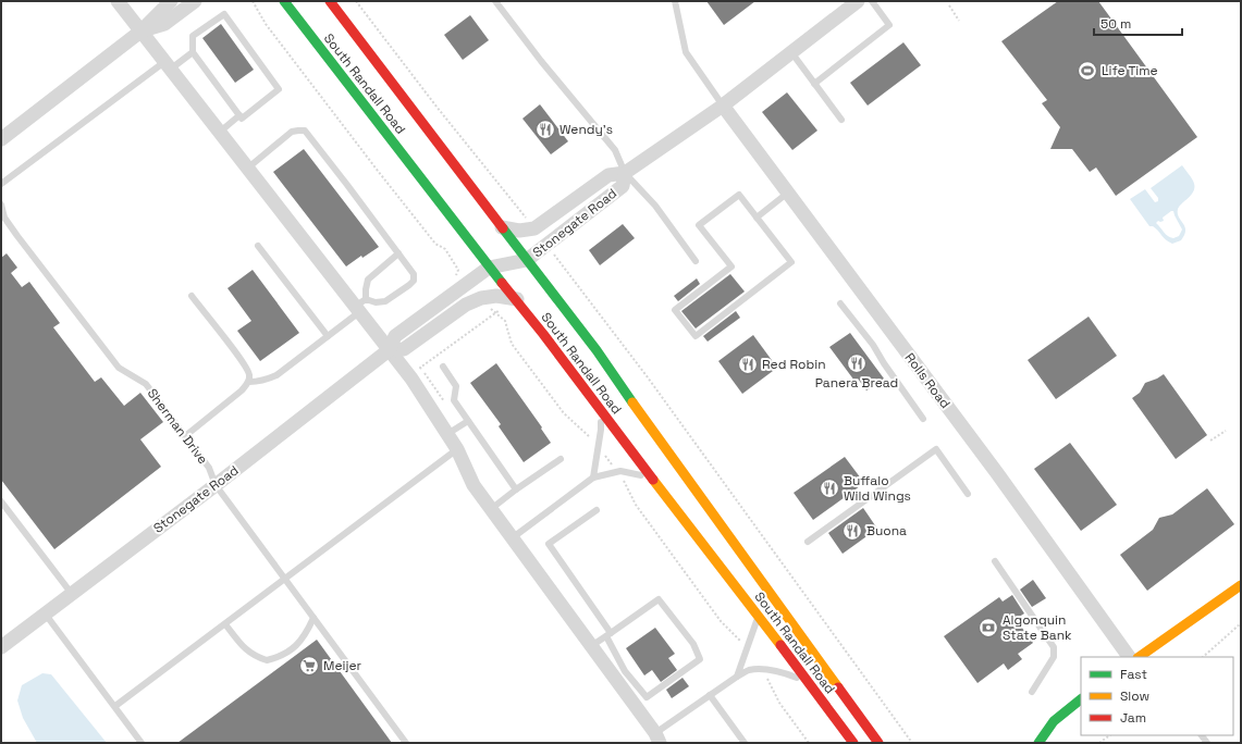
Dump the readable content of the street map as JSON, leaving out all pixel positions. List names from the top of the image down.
{
  "streets": {
    "main road": ["South Randall Road"],
    "street": ["Stonegate Road", "Rolls Road"],
    "lane": ["Sherman Drive"]
  },
  "crossings": [
    ["South Randall Road", "Stonegate Road"],
    ["Stonegate Road", "Rolls Road"],
    ["Stonegate Road", "Sherman Drive"]
  ],
  "places": {
    "sports": ["Life Time"],
    "restaurant": [
      "Wendy's",
      "Panera Bread",
      "Red Robin",
      "Buffalo Wild Wings",
      "Buona"
    ],
    "bank": ["Algonquin State Bank"],
    "supermarket": ["Meijer"]
  },
  "legend": ["Fast", "Slow", "Jam"],
  "scale_bar": "50 m"
}
